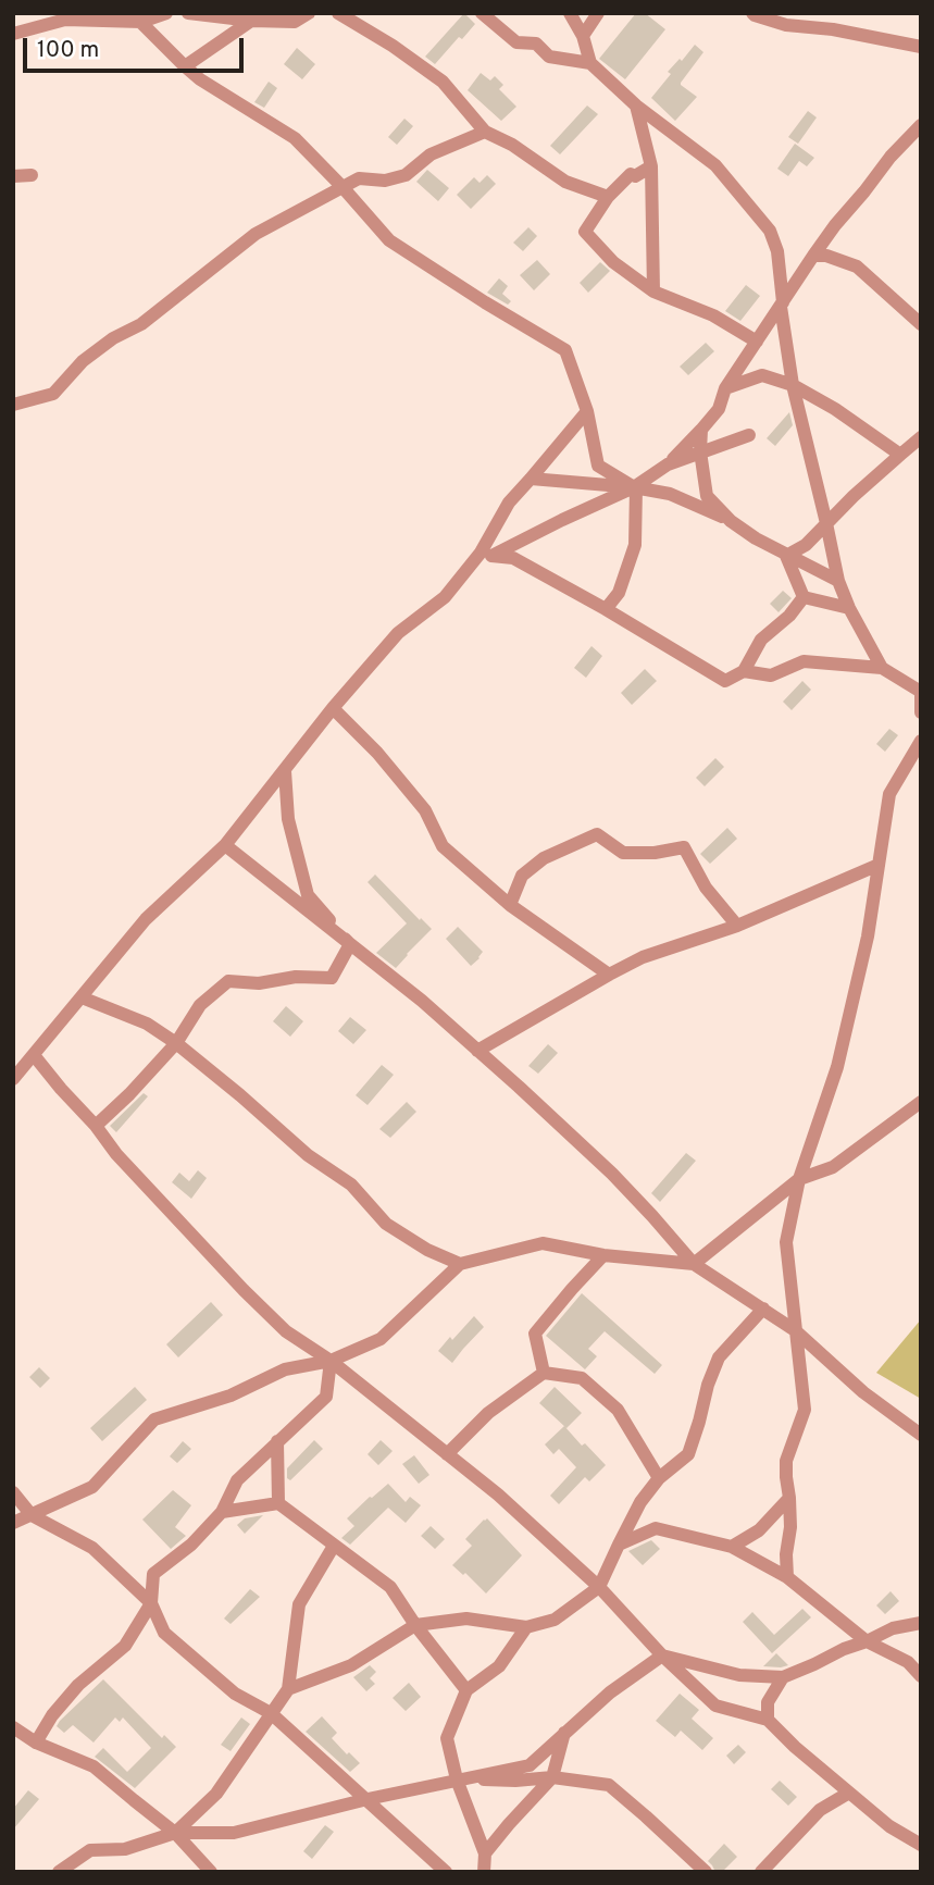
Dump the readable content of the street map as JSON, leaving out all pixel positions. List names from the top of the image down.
{
  "scale_bar": "100 m"
}
